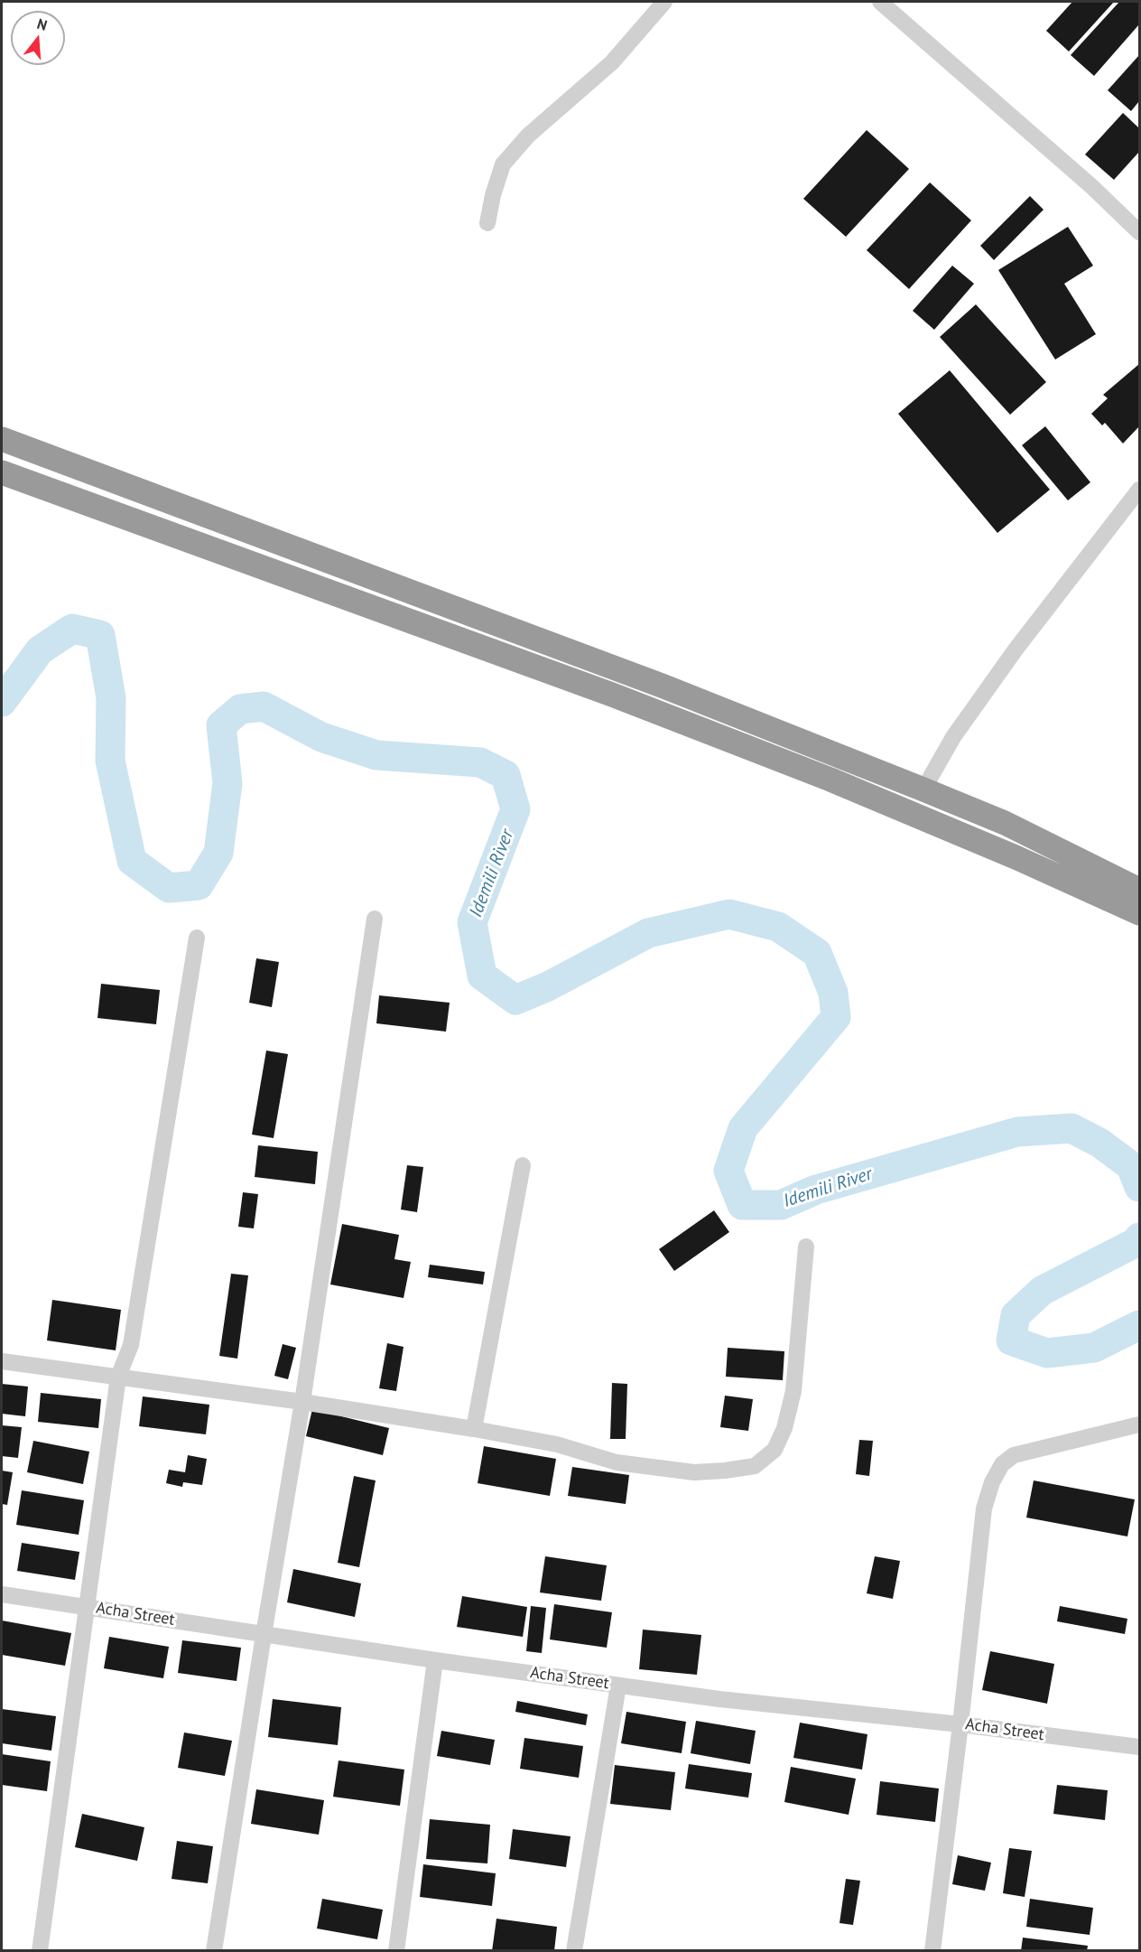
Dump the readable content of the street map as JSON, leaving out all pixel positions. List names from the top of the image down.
{
  "streets": {
    "street": ["Acha Street"]
  },
  "water": ["Idemili River"],
  "north": "top"
}
